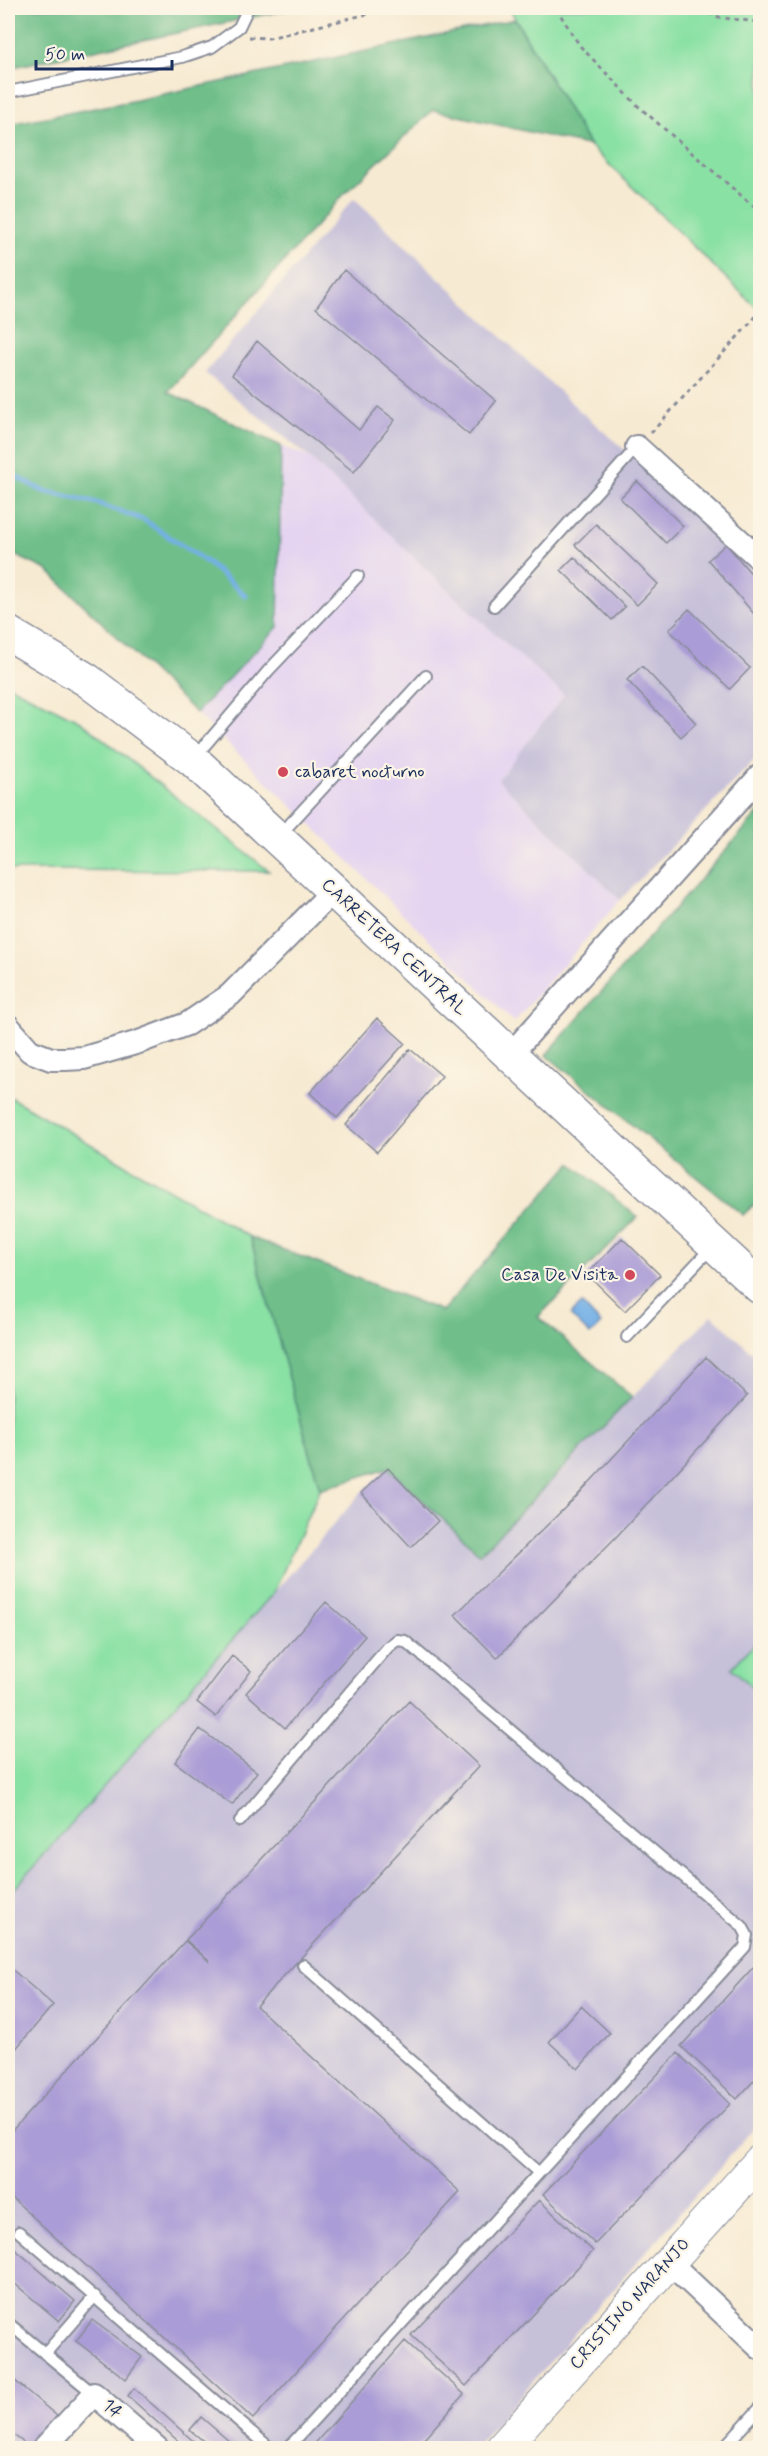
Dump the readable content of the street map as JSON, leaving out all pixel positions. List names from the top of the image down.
{
  "streets": {
    "main road": ["CARRETERA CENTRAL"],
    "street": ["CRISTINO NARANJO", "14"]
  },
  "places": ["cabaret nocturno", "Casa De Visita"],
  "scale_bar": "50 m"
}
